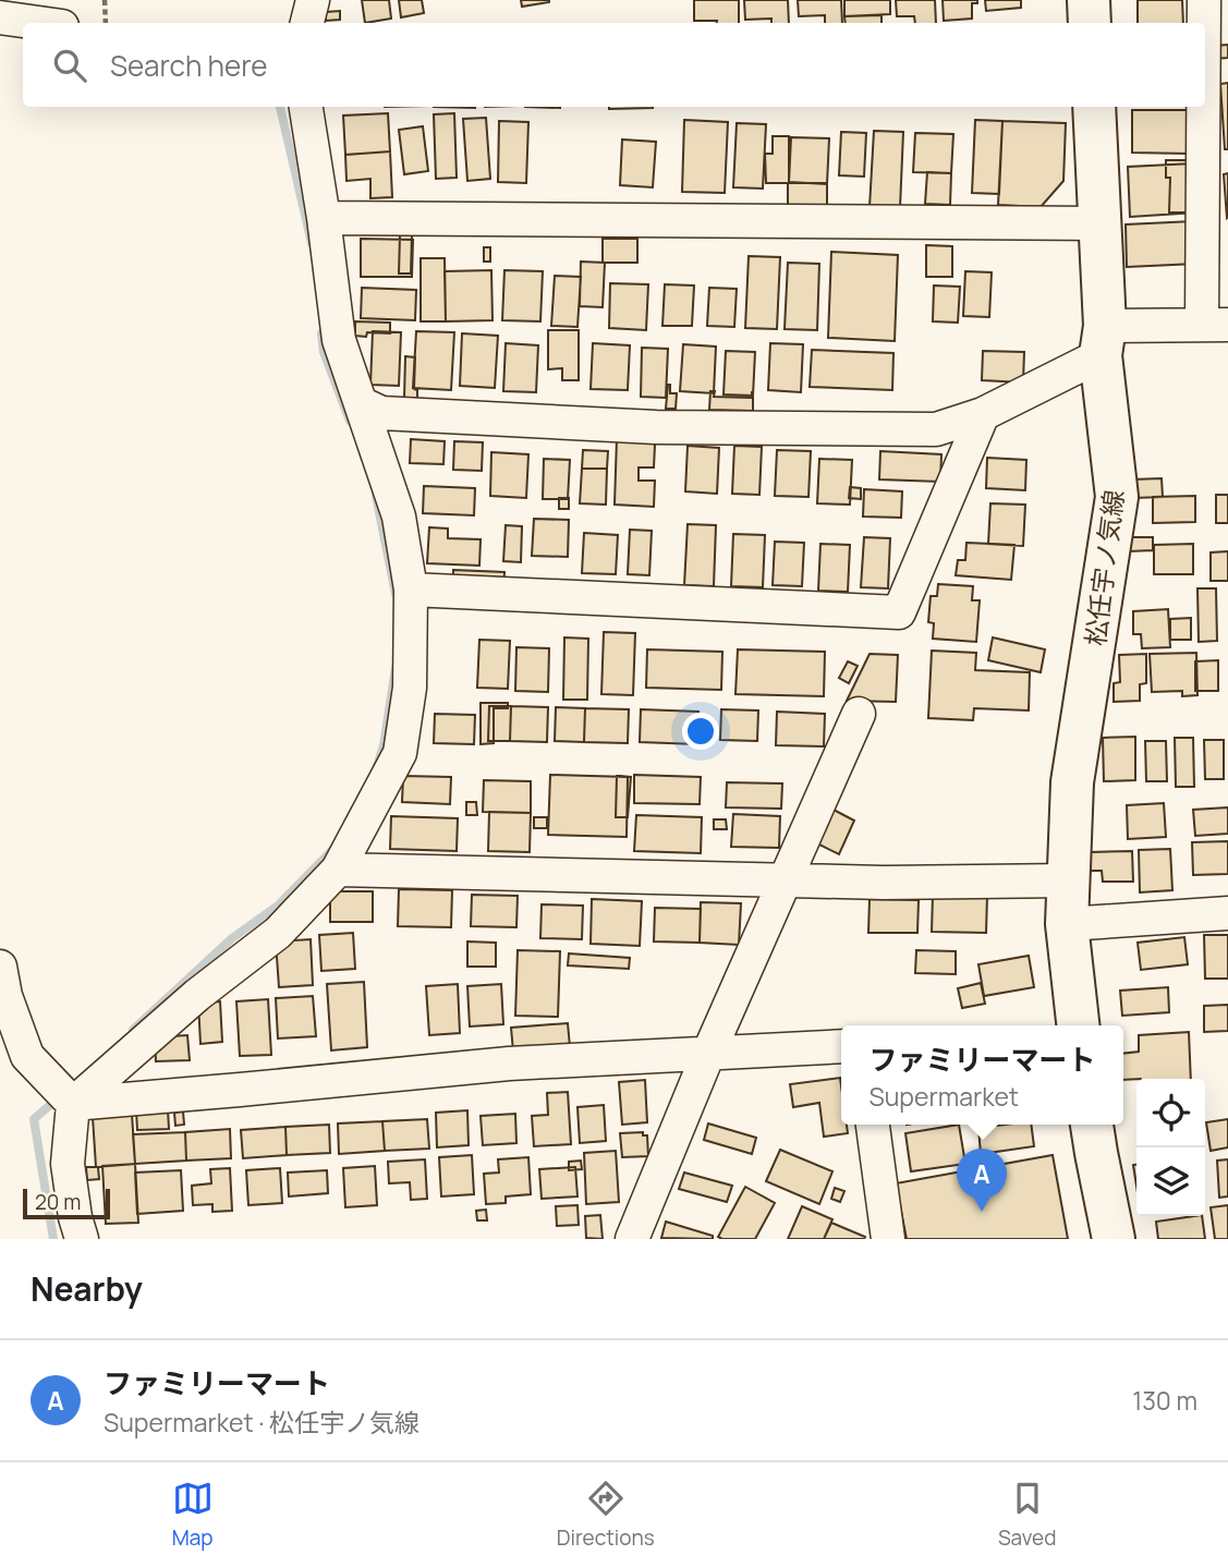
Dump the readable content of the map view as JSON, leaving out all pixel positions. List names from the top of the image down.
{
  "streets": {
    "main road": ["松任宇ノ気線"]
  },
  "scale_bar": "20 m",
  "page": {
    "search": "Search here",
    "popup": ["ファミリーマート", "Supermarket"],
    "pins": "A",
    "scale": "20 m",
    "heading": "Nearby",
    "list": [
      {
        "mark": "A",
        "name": "ファミリーマート",
        "note": "Supermarket · 松任宇ノ気線",
        "value": "130 m"
      }
    ],
    "nav": ["Map", "Directions", "Saved"]
  }
}
